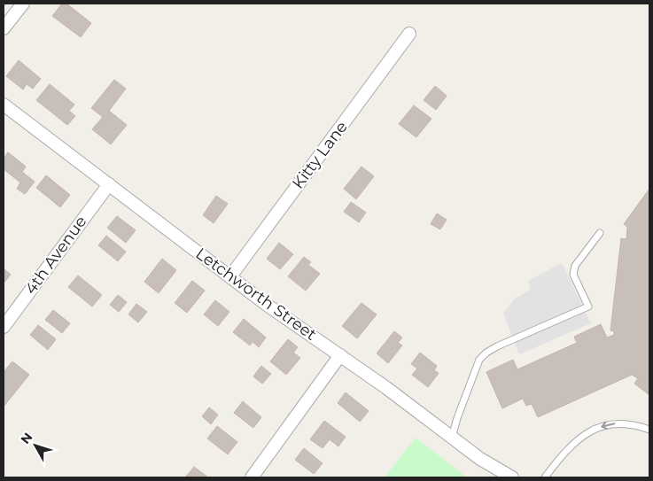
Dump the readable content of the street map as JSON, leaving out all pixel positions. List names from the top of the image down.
{
  "streets": {
    "street": ["Kitty Lane", "4th Avenue", "Letchworth Street"]
  },
  "crossings": [
    ["Kitty Lane", "Letchworth Street"],
    ["4th Avenue", "Letchworth Street"]
  ],
  "north": "top left"
}
